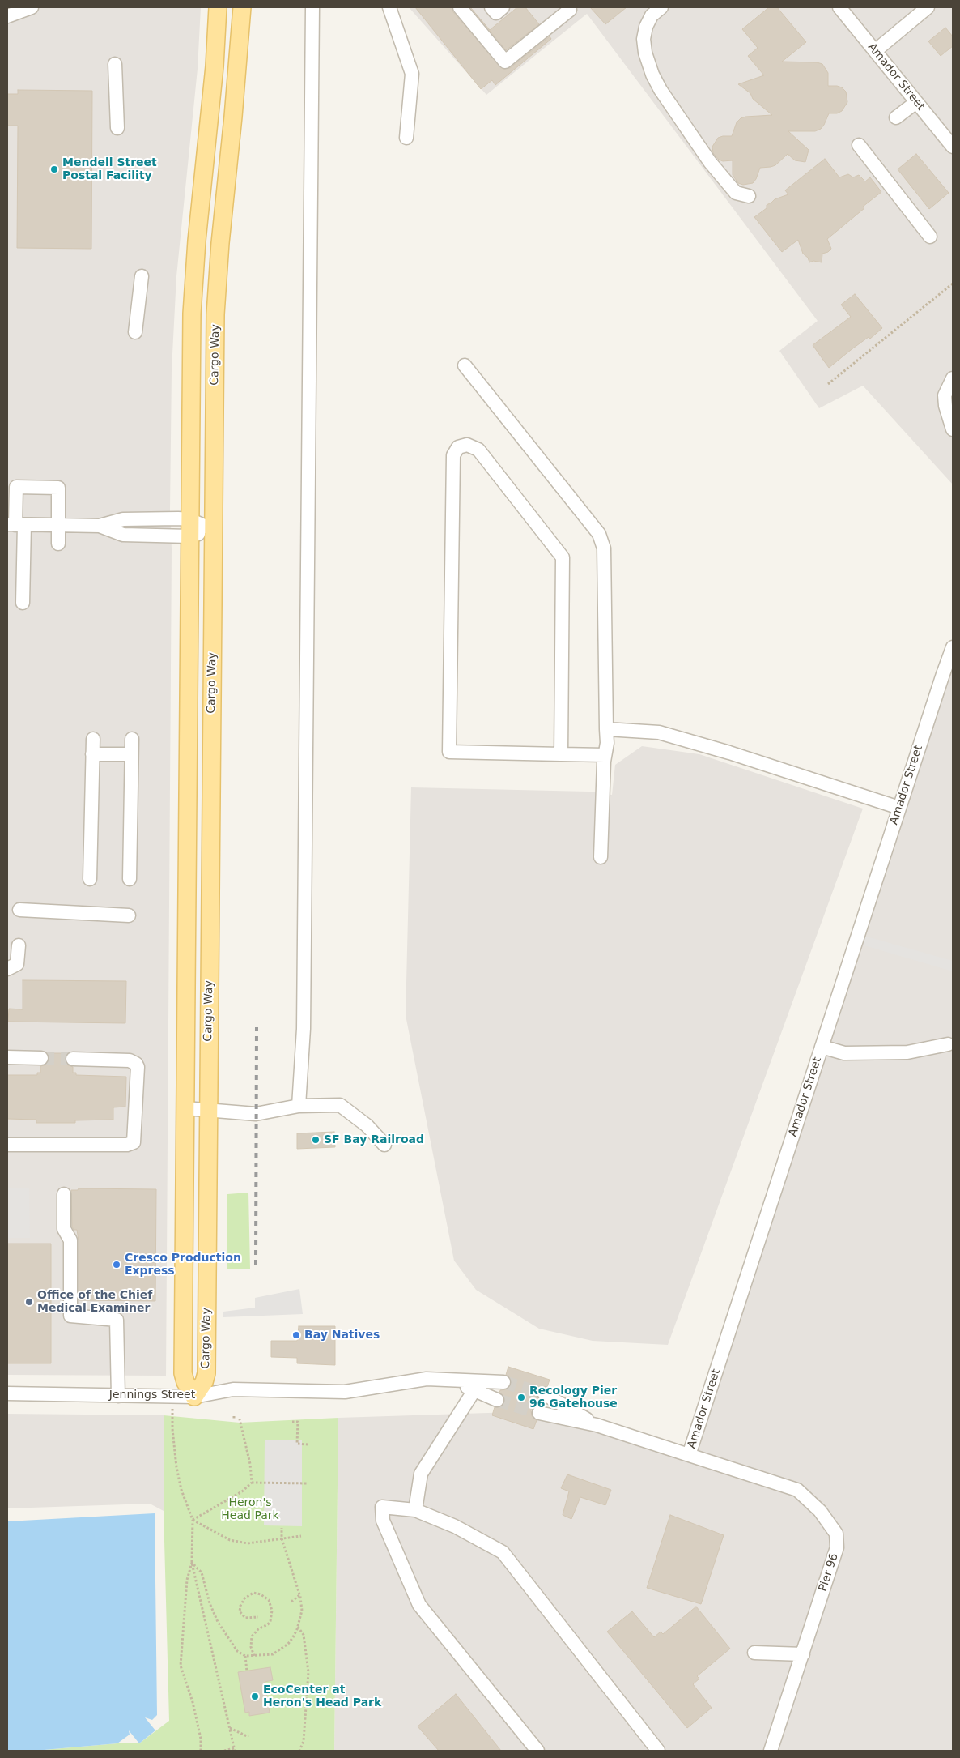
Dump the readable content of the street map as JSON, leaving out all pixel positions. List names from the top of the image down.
{
  "streets": {
    "main road": ["Cargo Way"],
    "street": ["Amador Street", "Jennings Street", "Pier 96"]
  },
  "crossings": [
    ["Amador Street", "Pier 96"],
    ["Cargo Way", "Jennings Street"]
  ],
  "parks": ["Heron's Head Park"],
  "places": [
    "Mendell Street Postal Facility",
    "SF Bay Railroad",
    "Cresco Production Express",
    "Office of the Chief Medical Examiner",
    "Bay Natives",
    "Recology Pier 96 Gatehouse",
    "EcoCenter at Heron's Head Park"
  ]
}
